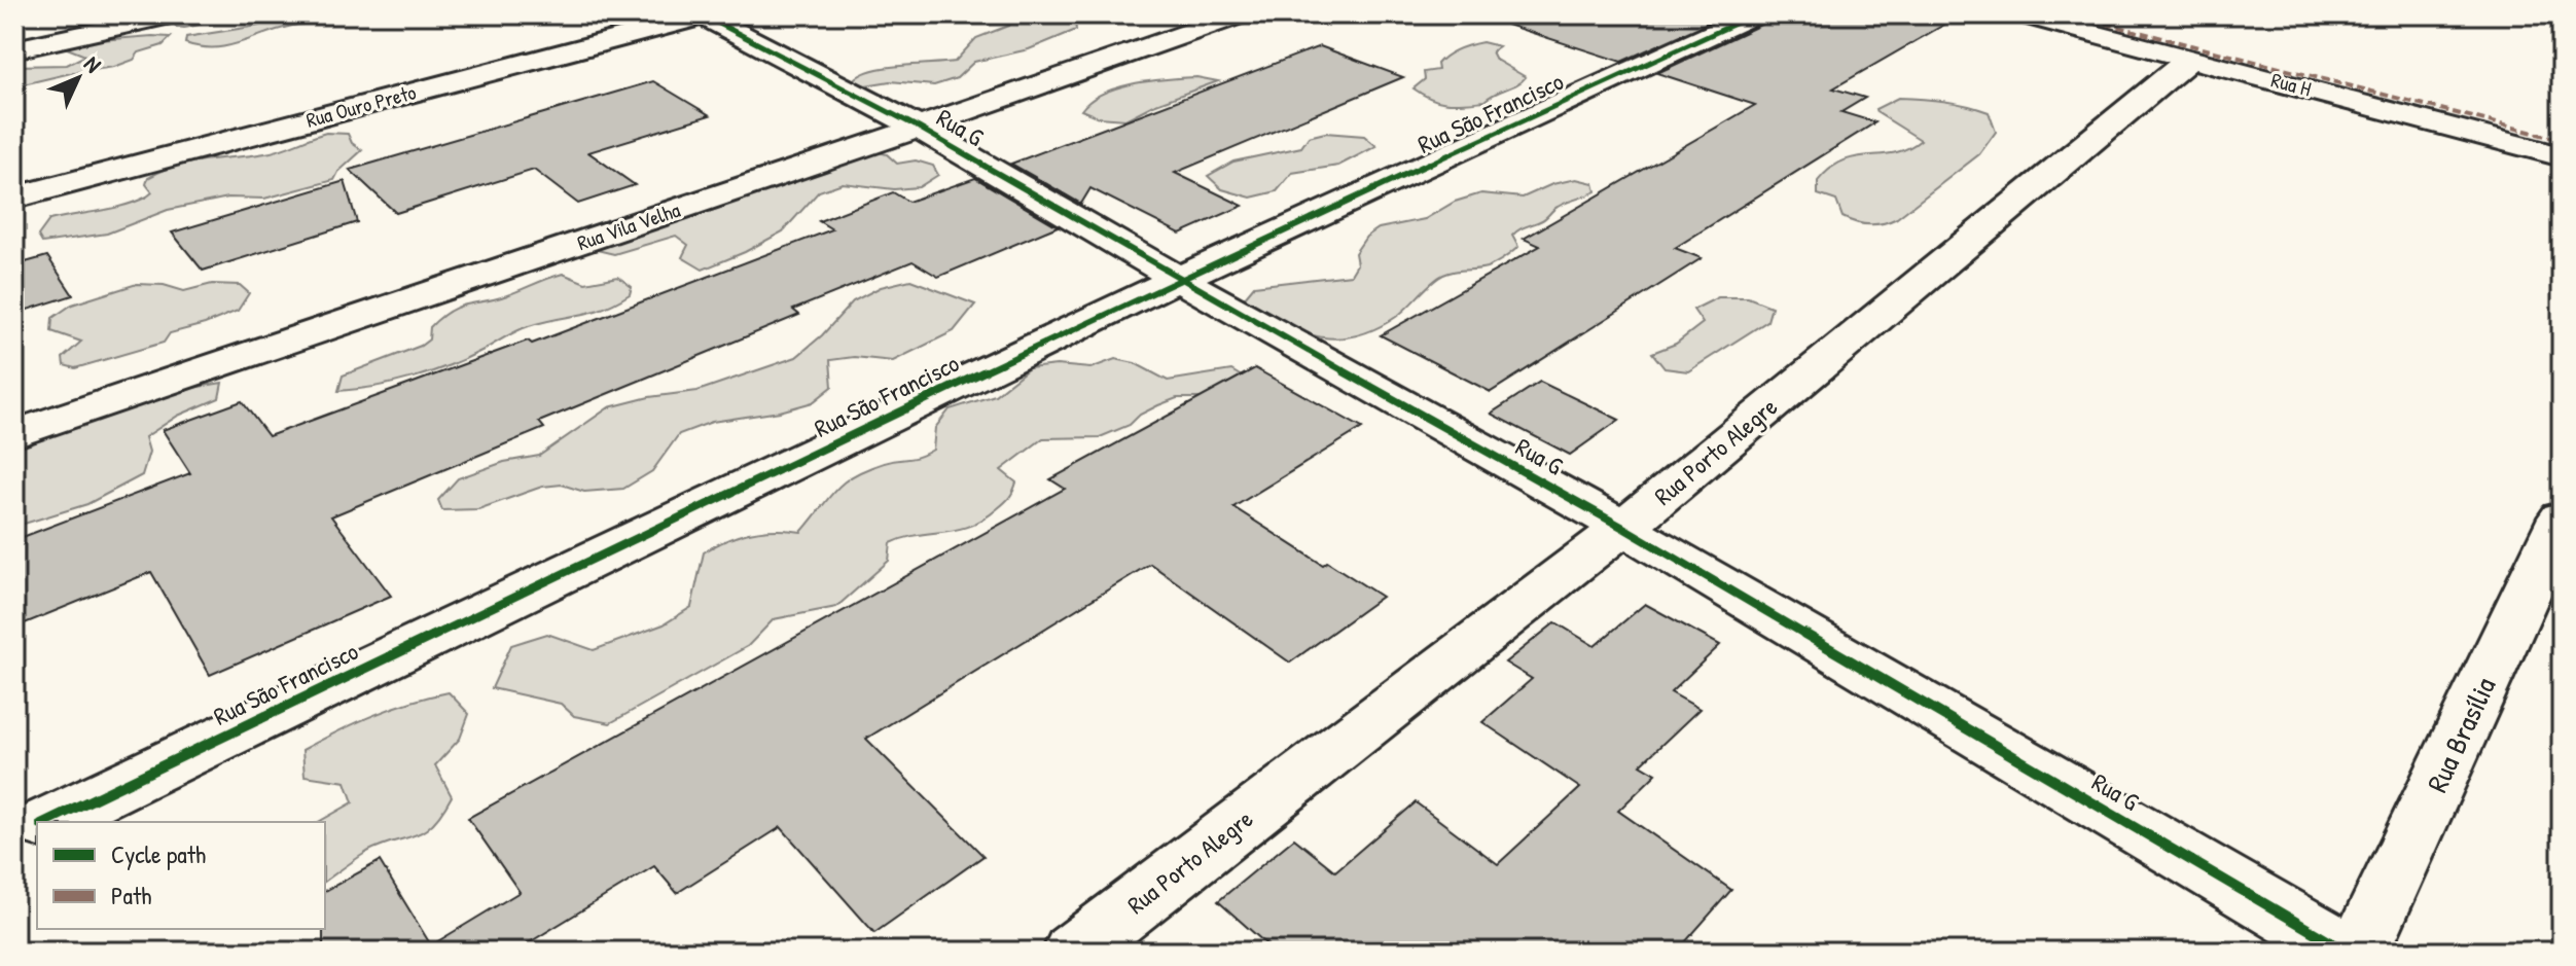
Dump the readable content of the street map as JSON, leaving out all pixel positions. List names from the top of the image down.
{
  "streets": {
    "street": [
      "Rua H",
      "Rua Ouro Preto",
      "Rua São Francisco",
      "Rua G",
      "Rua Vila Velha",
      "Rua Porto Alegre",
      "Rua Brasília"
    ]
  },
  "crossings": [
    ["Rua H", "Rua Porto Alegre"],
    ["Rua Ouro Preto", "Rua G"],
    ["Rua São Francisco", "Rua G"],
    ["Rua G", "Rua Vila Velha"],
    ["Rua G", "Rua Porto Alegre"]
  ],
  "legend": ["Cycle path", "Path"],
  "north": "top right"
}
